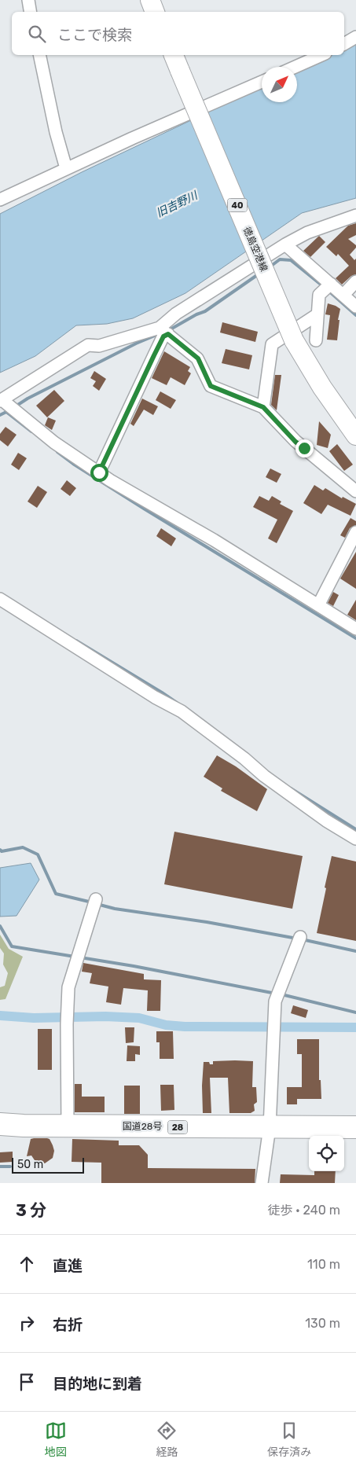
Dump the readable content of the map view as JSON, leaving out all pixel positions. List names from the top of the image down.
{
  "streets": {
    "highway": ["国道28号", "28"],
    "main road": ["40", "徳島空港線"]
  },
  "water": ["旧吉野川"],
  "scale_bar": "50 m",
  "north": "top right",
  "page": {
    "search": "ここで検索",
    "scale": "50 m",
    "heading": ["3 分", "徒歩 · 240 m"],
    "list": [
      ["直進", "110 m"],
      ["右折", "130 m"],
      "目的地に到着"
    ],
    "nav": ["地図", "経路", "保存済み"]
  }
}
